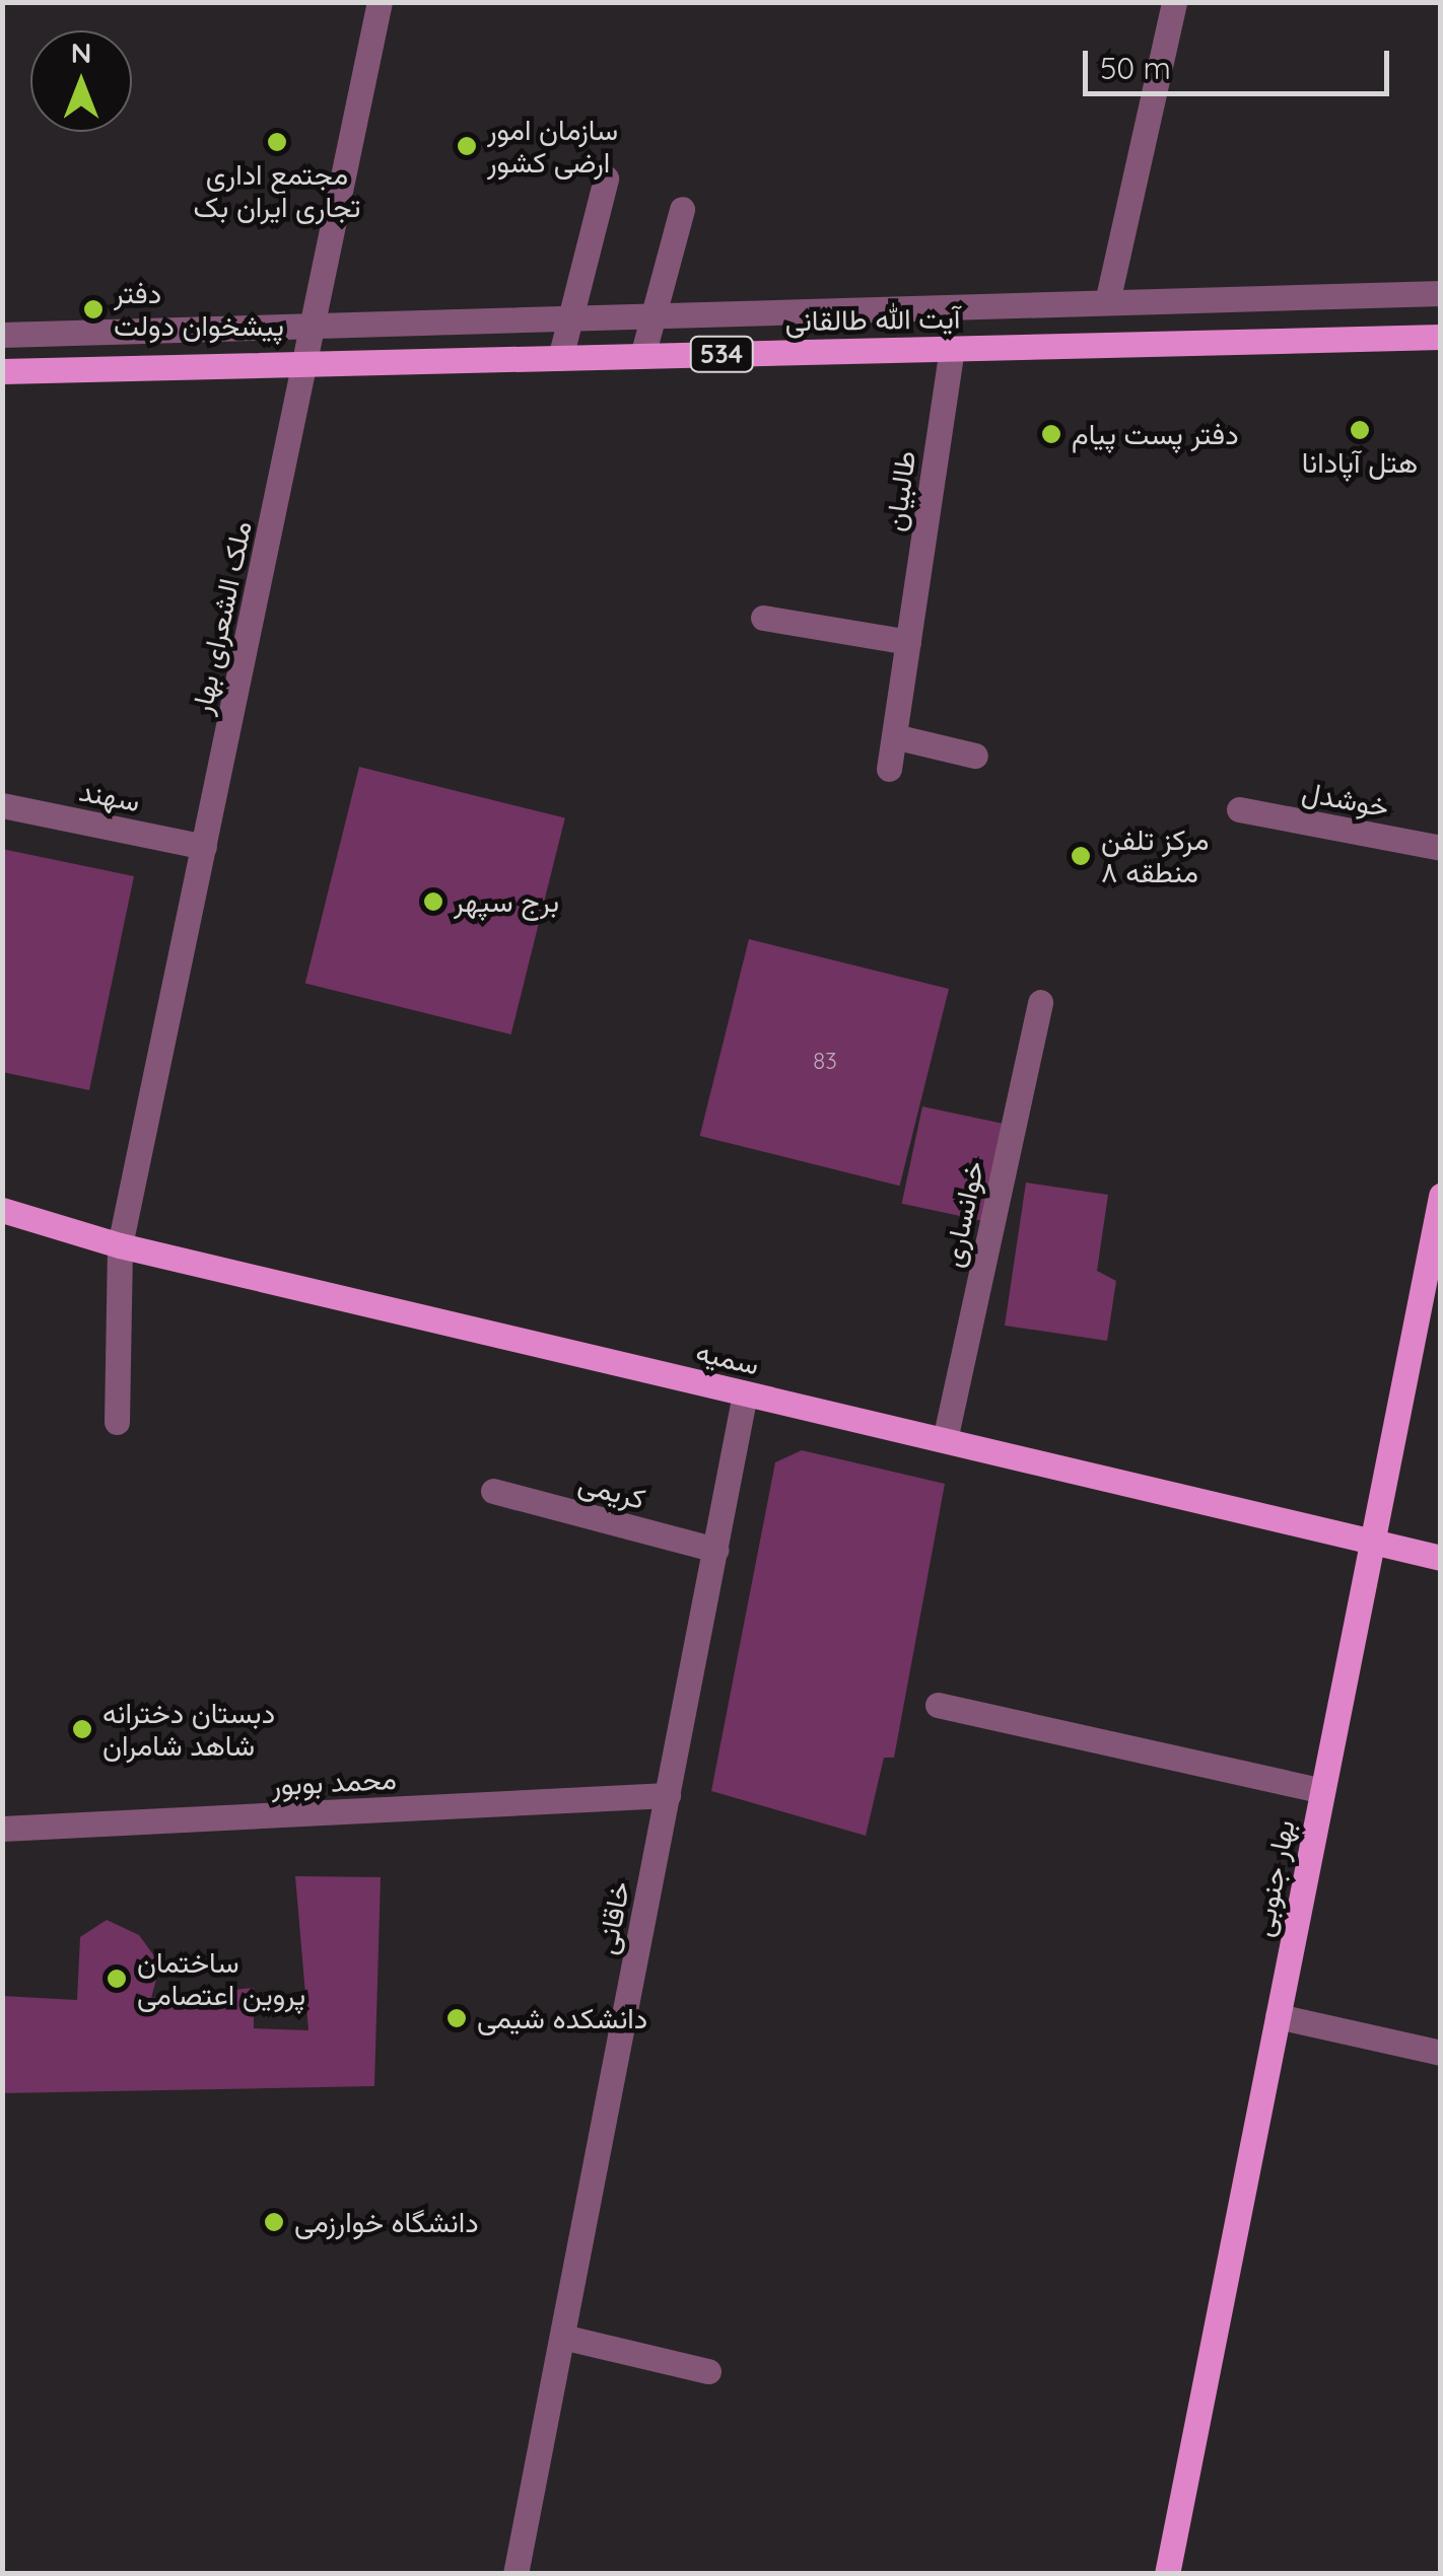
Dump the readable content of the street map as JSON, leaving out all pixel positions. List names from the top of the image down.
{
  "streets": {
    "main road": [
      "آیت الله طالقانی",
      "534",
      "سمیه",
      "بهار جنوبی"
    ],
    "street": [
      "طالبیان",
      "ملک الشعرای بهار",
      "سهند",
      "خوشدل",
      "خوانساری",
      "کریمی",
      "محمد بوبور",
      "خاقانی"
    ]
  },
  "crossings": [
    ["آیت الله طالقانی", "طالبیان"],
    ["آیت الله طالقانی", "ملک الشعرای بهار"],
    ["ملک الشعرای بهار", "سهند"],
    ["ملک الشعرای بهار", "سمیه"],
    ["خوانساری", "سمیه"],
    ["سمیه", "بهار جنوبی"],
    ["سمیه", "خاقانی"],
    ["کریمی", "خاقانی"],
    ["محمد بوبور", "خاقانی"]
  ],
  "places": [
    "مجتمع اداری تجاری ایران بک",
    "سازمان امور ارضی کشور",
    "دفتر پیشخوان دولت",
    "هتل آپادانا",
    "دفتر پست پیام",
    "مرکز تلفن منطقه ۸",
    "برج سپهر",
    "دبستان دخترانه شاهد شامران",
    "ساختمان پروین اعتصامی",
    "دانشکده شیمی",
    "دانشگاه خوارزمی"
  ],
  "house_numbers": ["83"],
  "scale_bar": "50 m",
  "north": "top"
}
